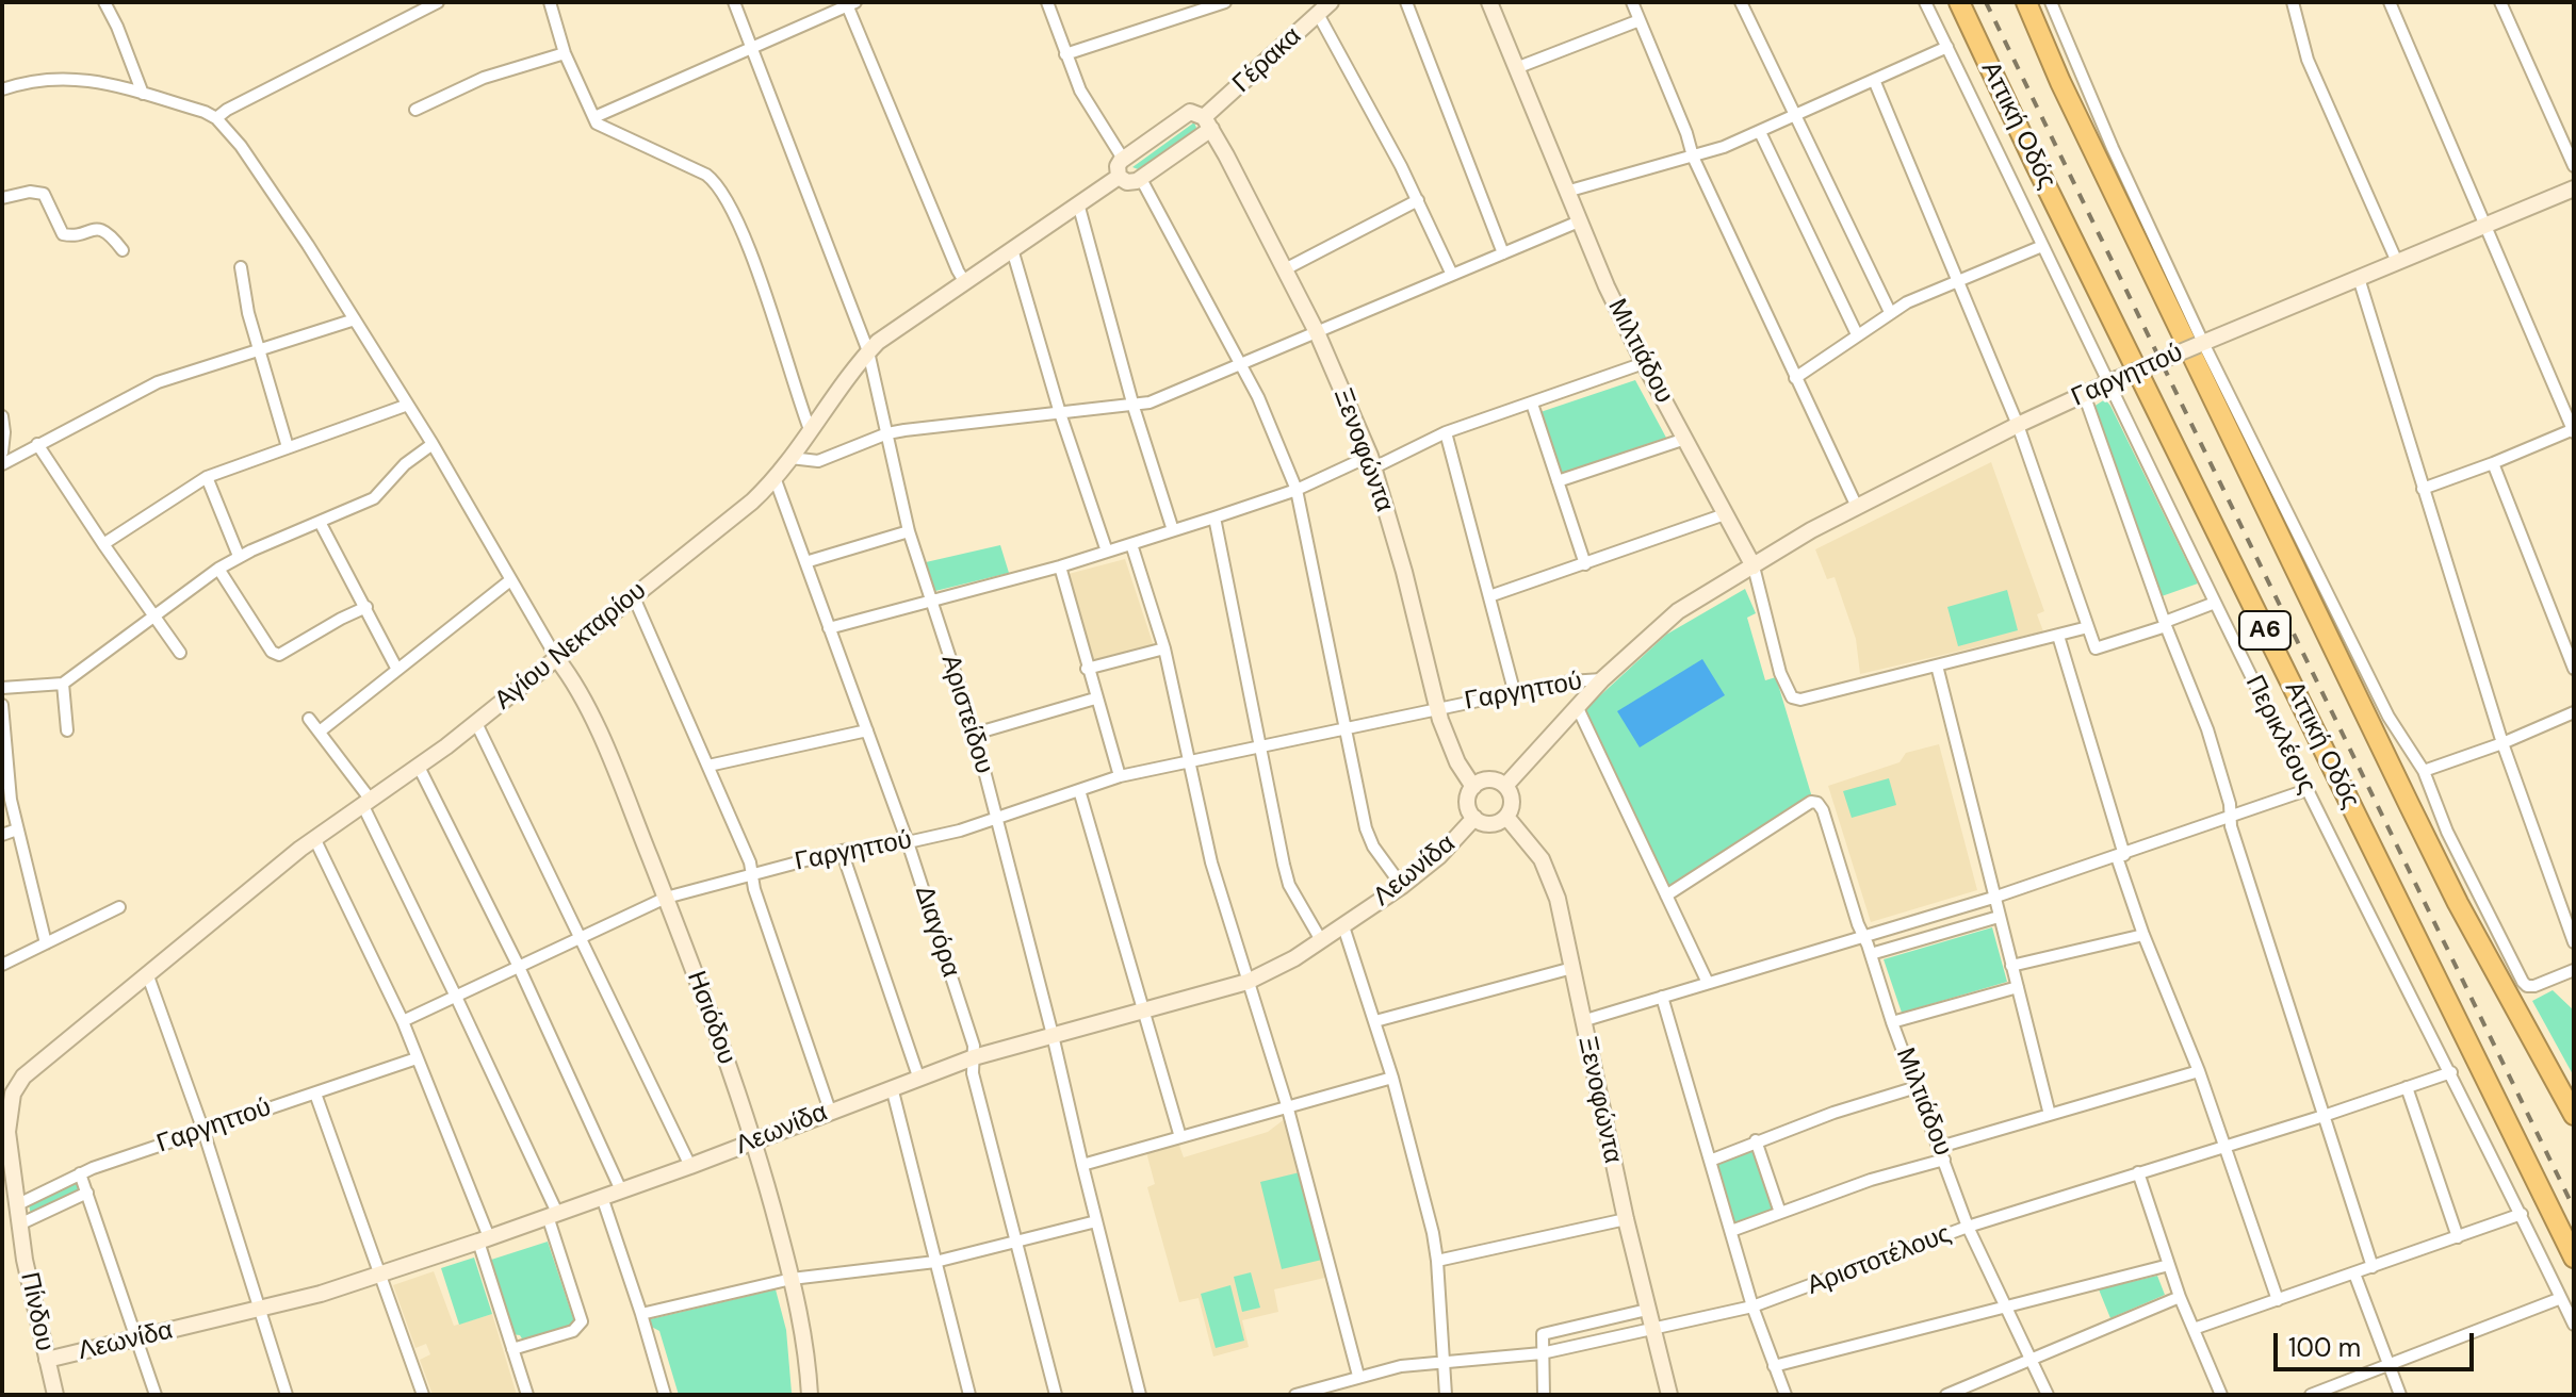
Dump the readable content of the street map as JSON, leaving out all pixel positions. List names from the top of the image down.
{
  "streets": {
    "highway": ["Αττική Οδός", "Α6"],
    "street": [
      "Γέρακα",
      "Μιλτιάδου",
      "Γαργηττού",
      "Ξενοφώντα",
      "Αγίου Νεκταρίου",
      "Αριστείδου",
      "Περικλέους",
      "Λεωνίδα",
      "Διαγόρα",
      "Ησιόδου",
      "Αριστοτέλους",
      "Πίνδου"
    ]
  },
  "crossings": [
    ["Γέρακα", "Ξενοφώντα"],
    ["Μιλτιάδου", "Γαργηττού"],
    ["Μιλτιάδου", "Αριστοτέλους"],
    ["Γαργηττού", "Ξενοφώντα"],
    ["Γαργηττού", "Αριστείδου"],
    ["Γαργηττού", "Περικλέους"],
    ["Γαργηττού", "Διαγόρα"],
    ["Γαργηττού", "Ησιόδου"],
    ["Γαργηττού", "Πίνδου"],
    ["Ξενοφώντα", "Λεωνίδα"],
    ["Ξενοφώντα", "Αριστοτέλους"],
    ["Αγίου Νεκταρίου", "Αριστείδου"],
    ["Αγίου Νεκταρίου", "Διαγόρα"],
    ["Αγίου Νεκταρίου", "Ησιόδου"],
    ["Αγίου Νεκταρίου", "Πίνδου"],
    ["Αριστείδου", "Λεωνίδα"],
    ["Περικλέους", "Αριστοτέλους"],
    ["Λεωνίδα", "Διαγόρα"],
    ["Λεωνίδα", "Ησιόδου"],
    ["Λεωνίδα", "Πίνδου"]
  ],
  "scale_bar": "100 m"
}
